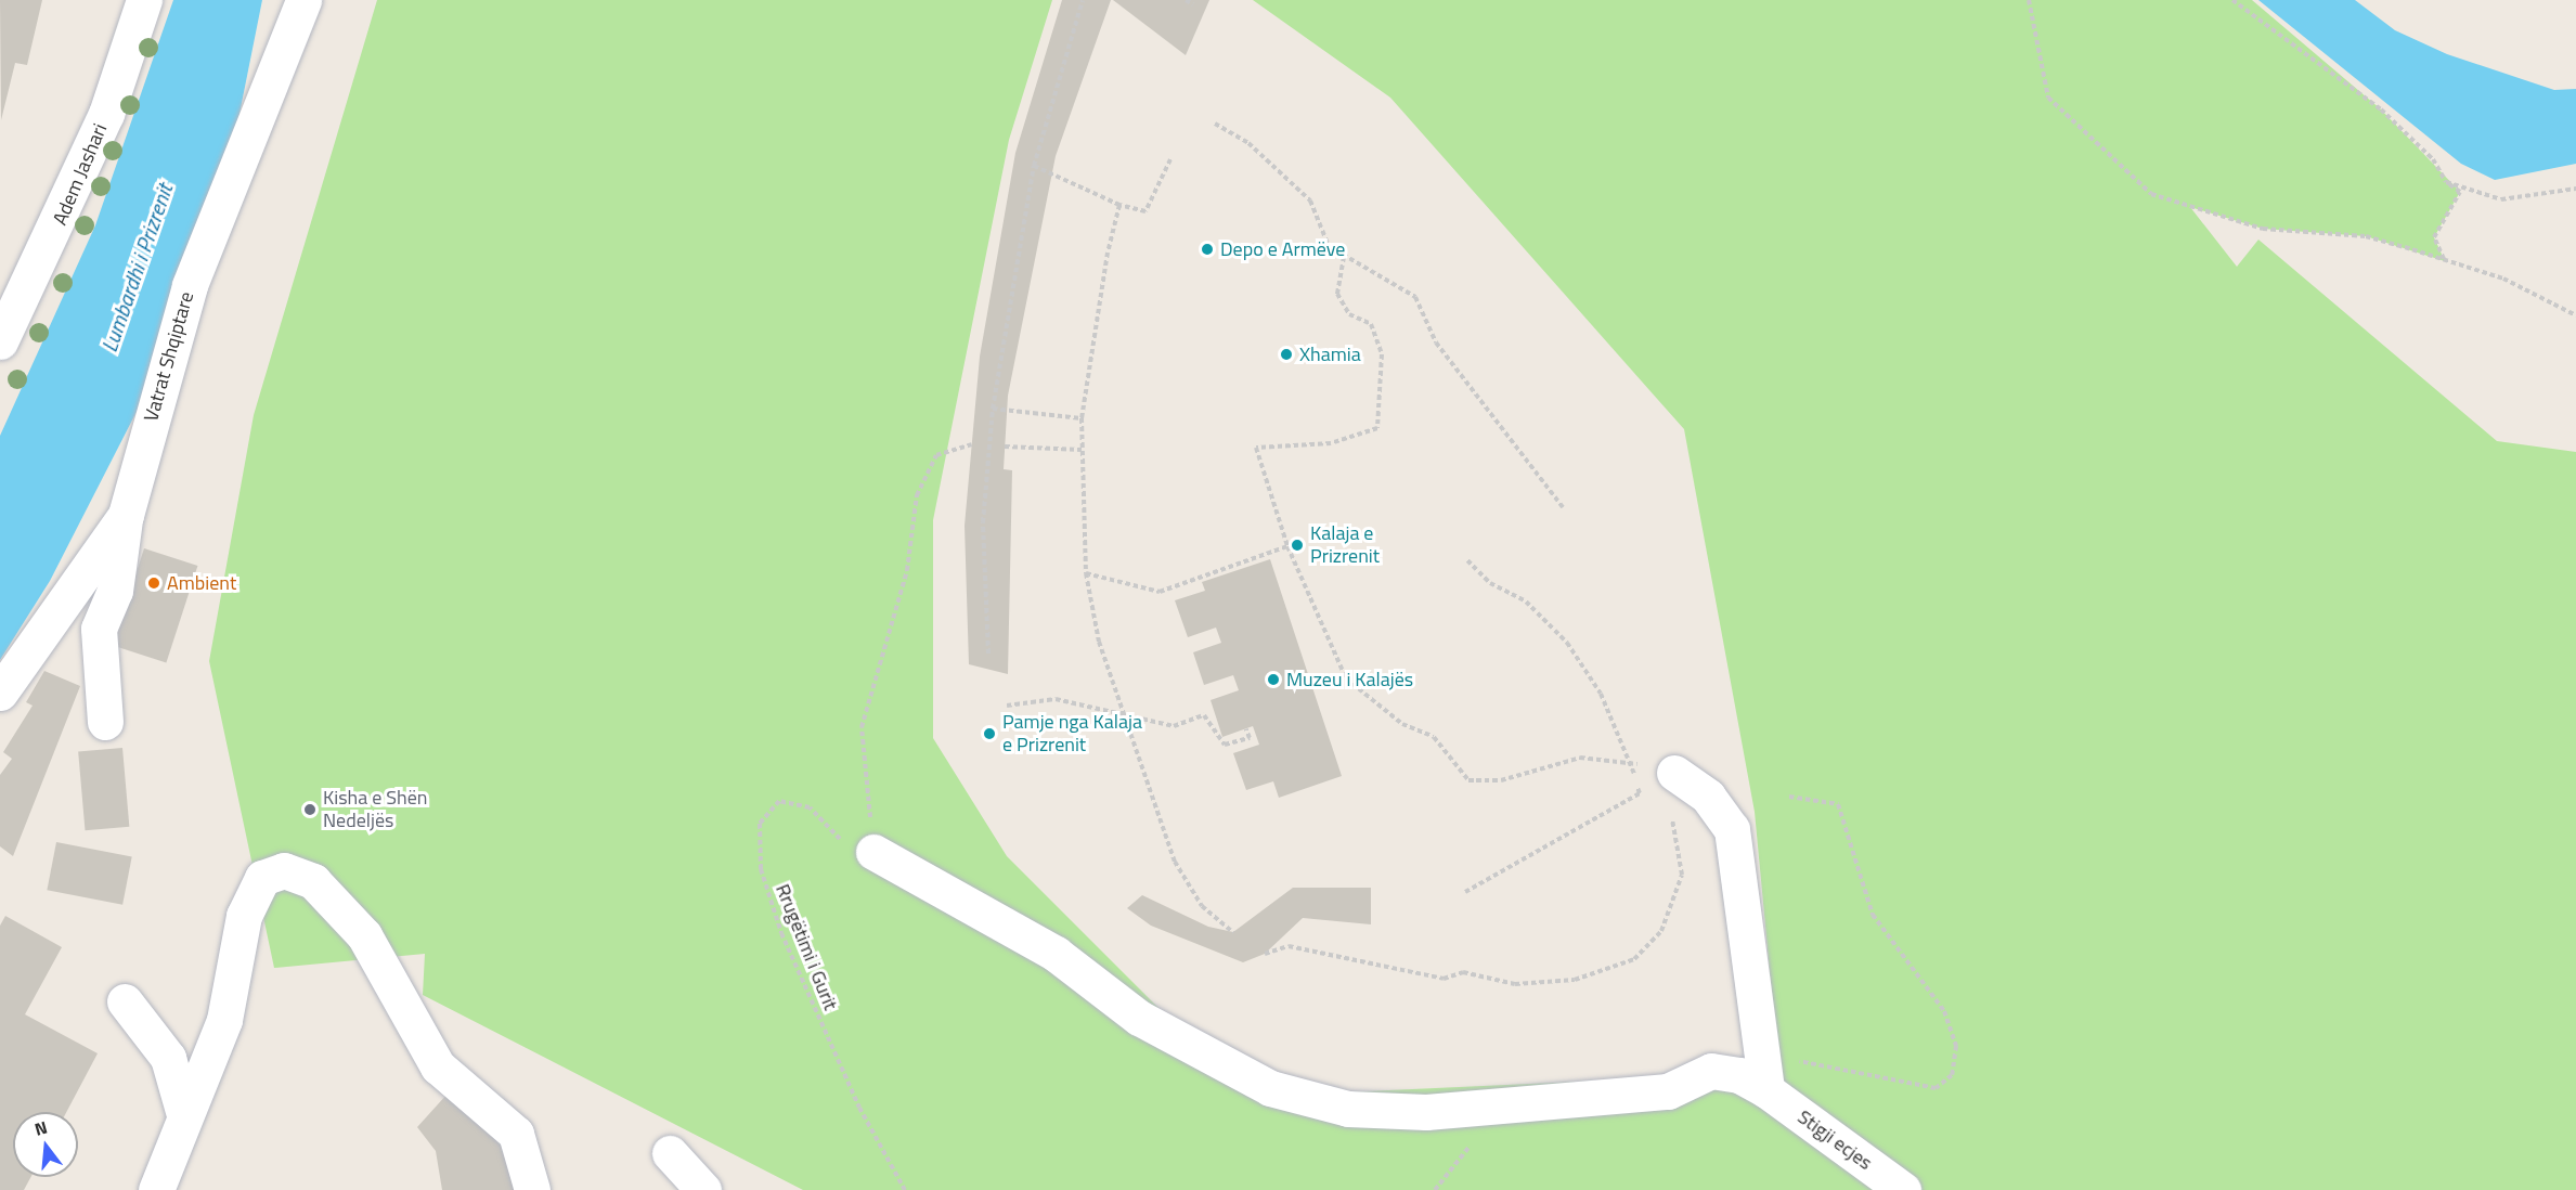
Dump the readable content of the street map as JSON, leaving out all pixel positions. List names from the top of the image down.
{
  "streets": {
    "street": ["Adem Jashari", "Vatrat Shqiptare", "Stigji ecjes"],
    "path": ["Rrugëtimi i Gurit"]
  },
  "crossings": [
    ["Rrugëtimi i Gurit", "Stigji ecjes"]
  ],
  "water": ["Lumbardhi i Prizrenit"],
  "places": [
    "Depo e Armëve",
    "Xhamia",
    "Kalaja e Prizrenit",
    "Ambient",
    "Muzeu i Kalajës",
    "Pamje nga Kalaja e Prizrenit",
    "Kisha e Shën Nedeljës"
  ],
  "north": "top"
}
